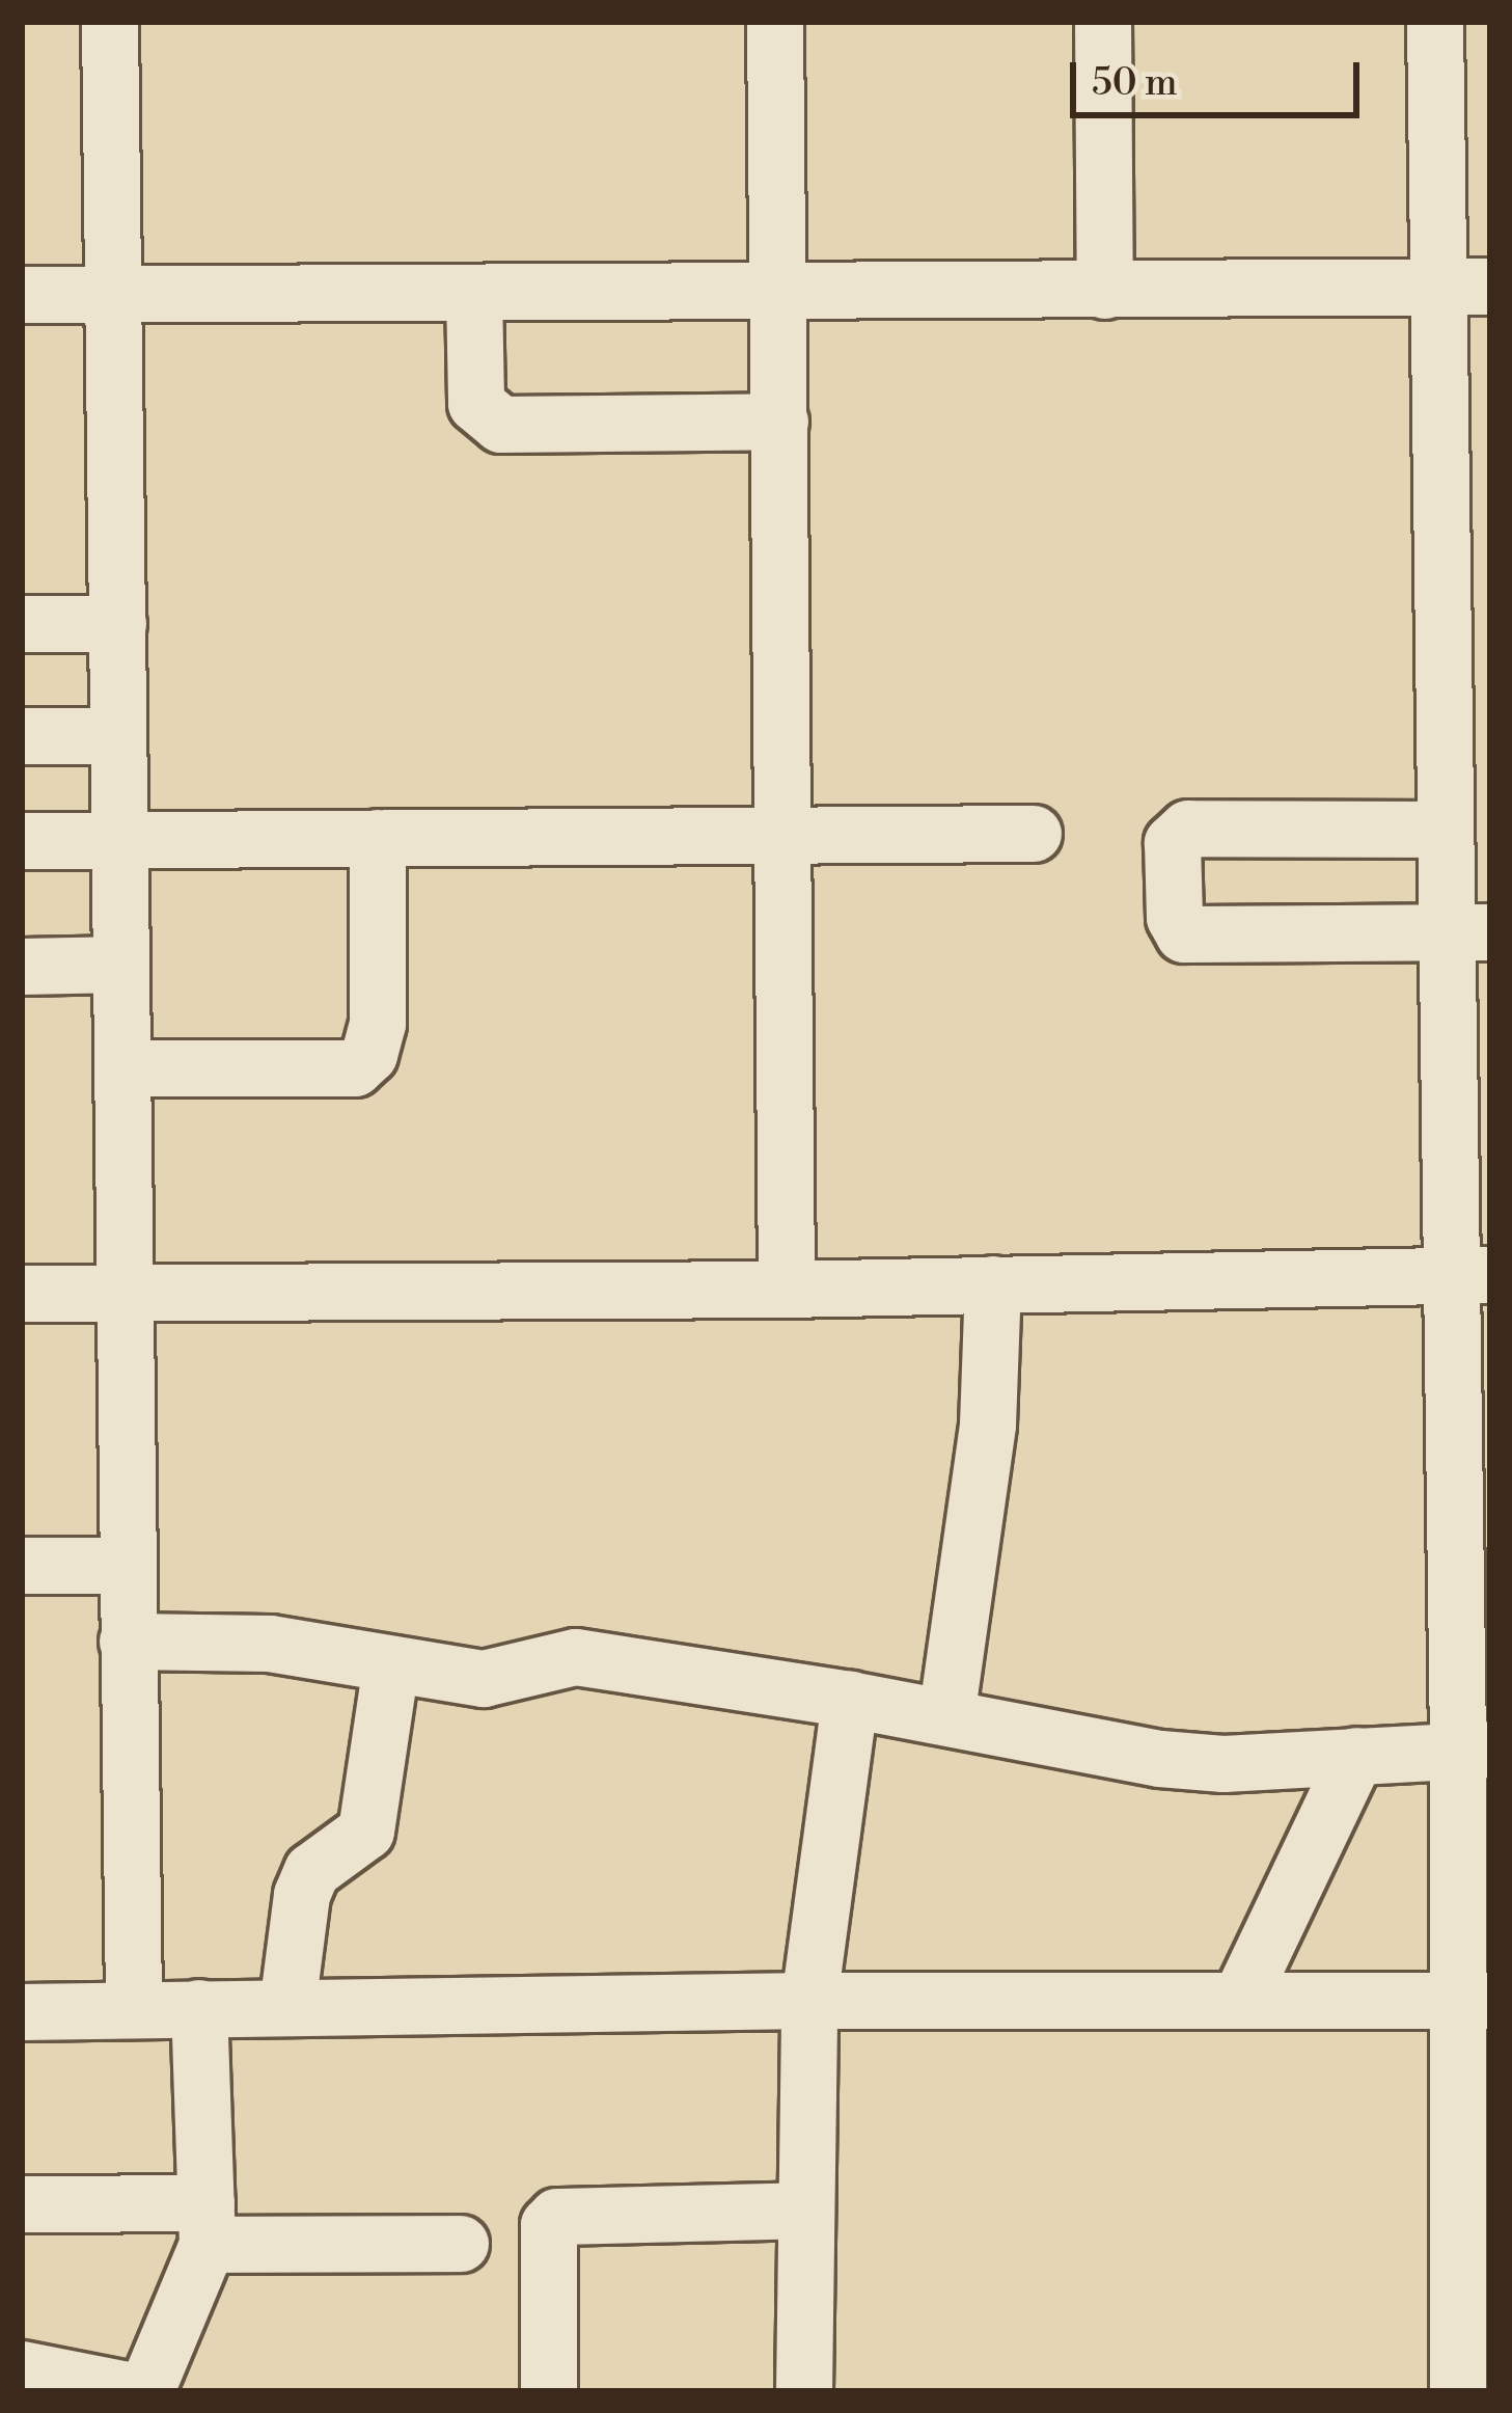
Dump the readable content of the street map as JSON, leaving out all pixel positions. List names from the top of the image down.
{
  "scale_bar": "50 m"
}
